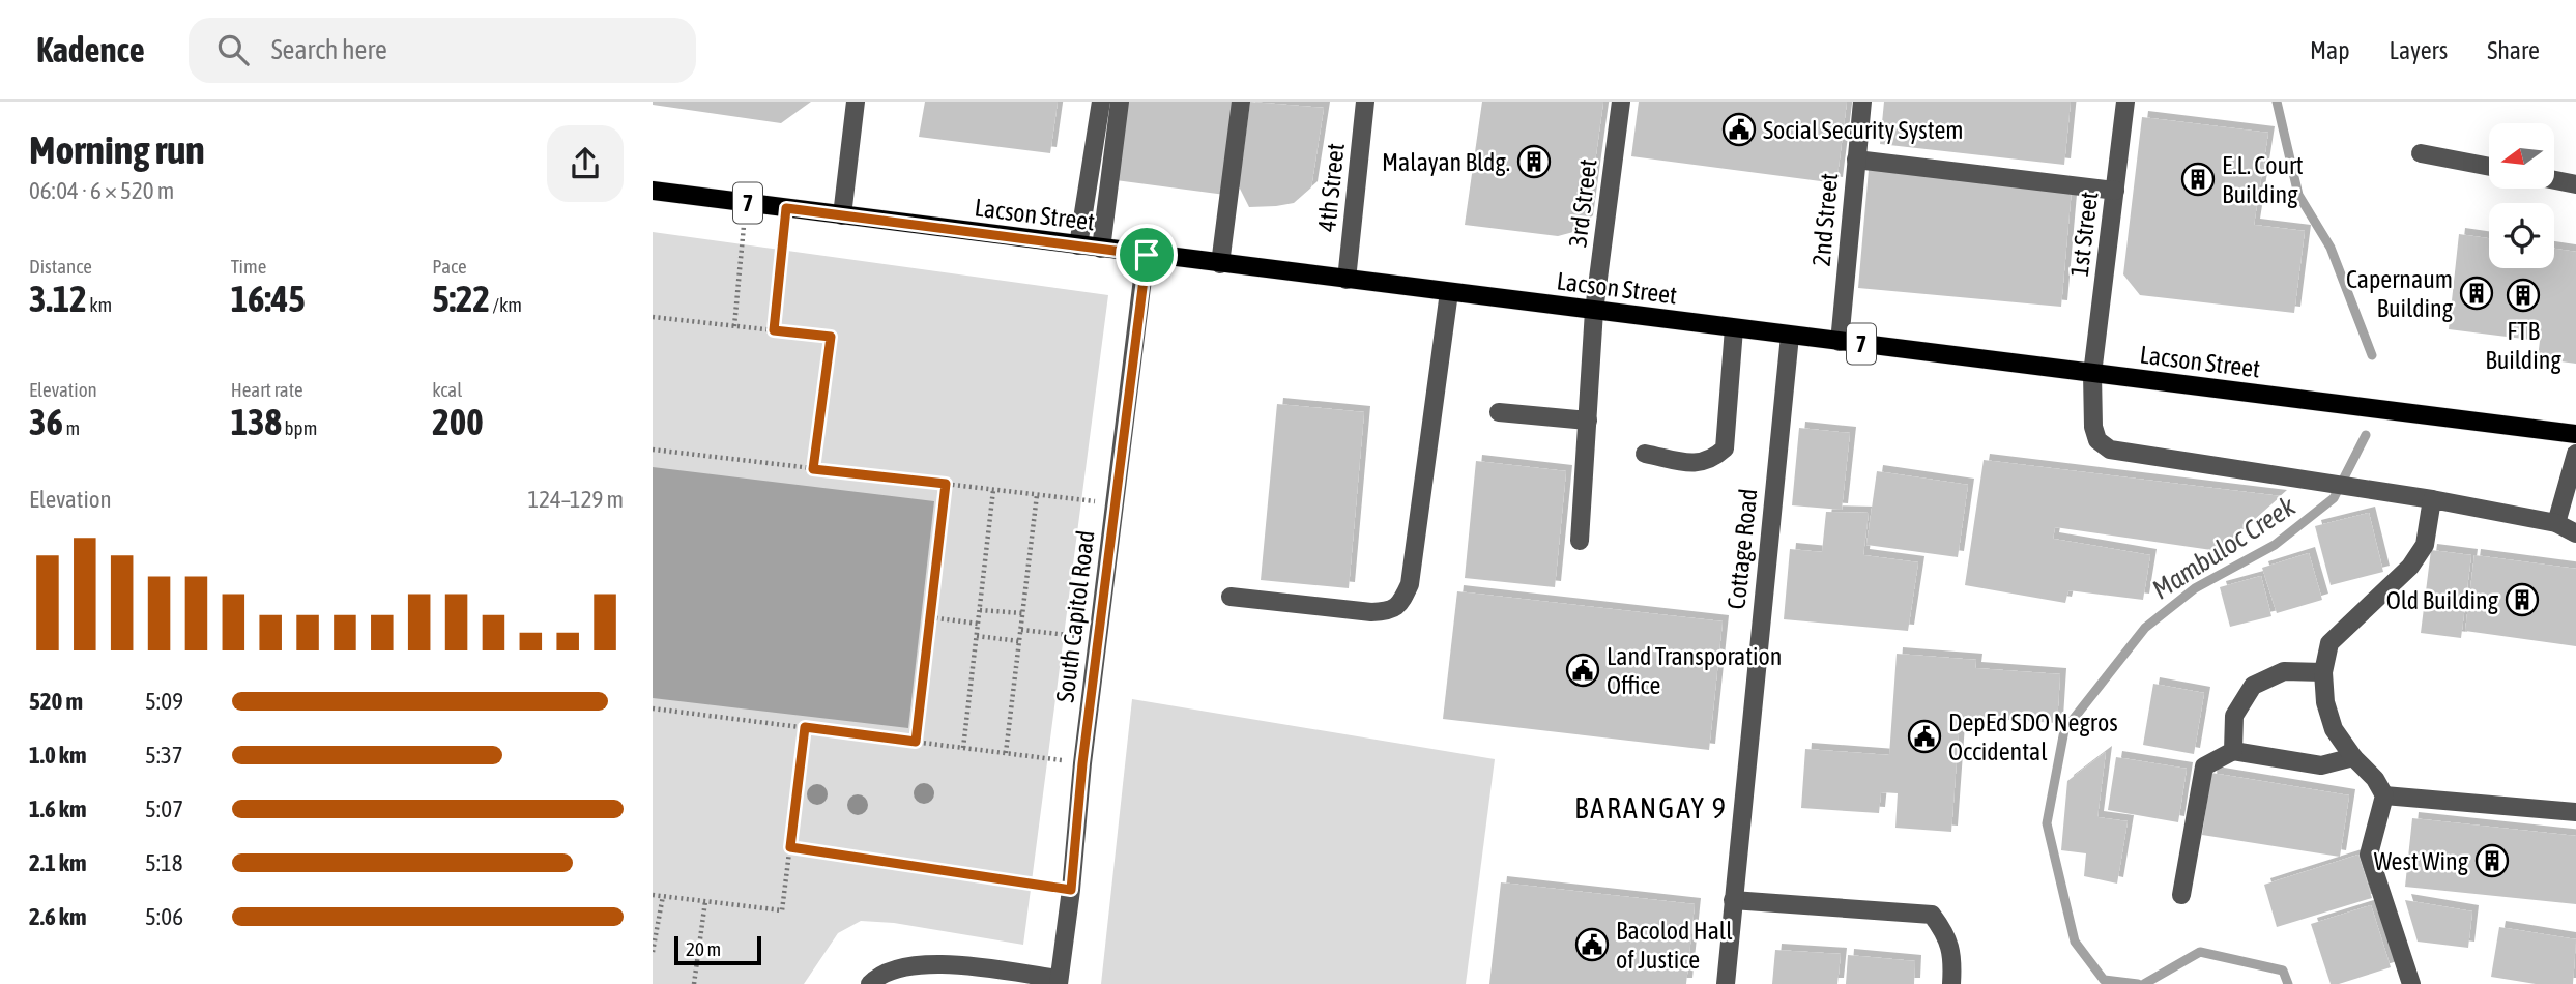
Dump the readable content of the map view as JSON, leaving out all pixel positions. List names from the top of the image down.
{
  "streets": {
    "main road": ["7", "Lacson Street"],
    "street": [
      "4th Street",
      "3rd Street",
      "2nd Street",
      "1st Street",
      "Cottage Road",
      "South Capitol Road"
    ]
  },
  "crossings": [
    ["4th Street", "Lacson Street"],
    ["3rd Street", "Lacson Street"],
    ["Lacson Street", "2nd Street"],
    ["Lacson Street", "1st Street"],
    ["Lacson Street", "Cottage Road"],
    ["Lacson Street", "South Capitol Road"]
  ],
  "districts": ["BARANGAY 9"],
  "water": ["Mambuloc Creek"],
  "places": {
    "public building": [
      "Social Security System",
      "Land Transporation Office",
      "DepEd SDO Negros Occidental",
      "Bacolod Hall of Justice"
    ],
    "building": [
      "Malayan Bldg.",
      "E.L. Court Building",
      "Capernaum Building",
      "FTB Building",
      "Old Building",
      "West Wing"
    ]
  },
  "scale_bar": "20 m",
  "north": "left",
  "page": {
    "header": "Kadence",
    "search": "Search here",
    "nav": ["Map", "Layers", "Share"],
    "heading": ["Morning run", "06:04 · 6 × 520 m"],
    "stats": [
      ["Distance", "3.12 km"],
      ["Time", "16:45"],
      ["Pace", "5:22 /km"],
      ["Elevation", "36 m"],
      ["Heart rate", "138 bpm"],
      ["kcal", "200"]
    ],
    "chart": ["Elevation", "124–129 m"],
    "list": [
      {
        "name": "520 m",
        "note": "5:09"
      },
      {
        "name": "1.0 km",
        "note": "5:37"
      },
      {
        "name": "1.6 km",
        "note": "5:07"
      },
      {
        "name": "2.1 km",
        "note": "5:18"
      },
      {
        "name": "2.6 km",
        "note": "5:06"
      }
    ],
    "scale": "20 m"
  }
}
